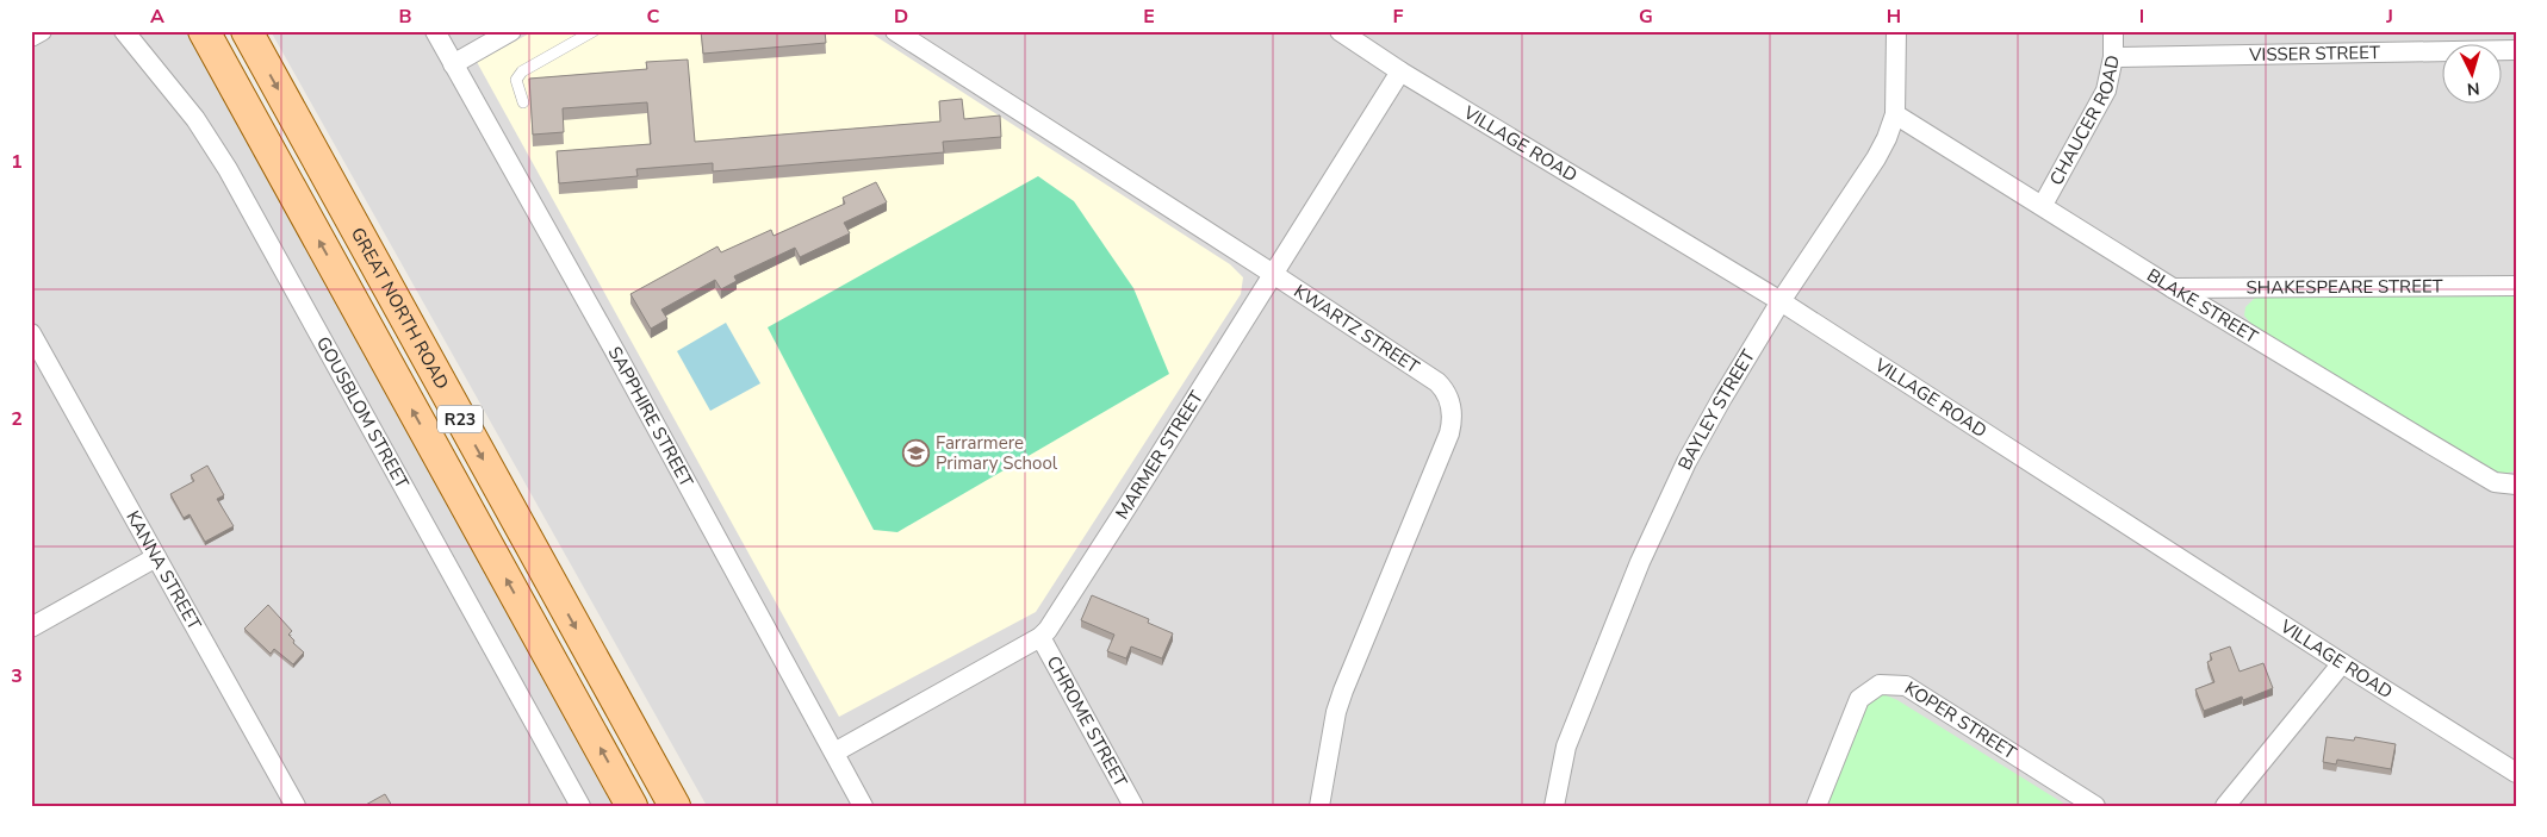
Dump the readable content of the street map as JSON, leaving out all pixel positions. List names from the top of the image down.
{
  "streets": {
    "main road": ["GREAT NORTH ROAD", "R23"],
    "street": [
      "VISSER STREET",
      "CHAUCER ROAD",
      "VILLAGE ROAD",
      "SHAKESPEARE STREET",
      "BLAKE STREET",
      "KWARTZ STREET",
      "BAYLEY STREET",
      "GOUSBLOM STREET",
      "SAPPHIRE STREET",
      "MARMER STREET",
      "KANNA STREET",
      "CHROME STREET",
      "KOPER STREET"
    ]
  },
  "crossings": [
    ["VISSER STREET", "CHAUCER ROAD"],
    ["CHAUCER ROAD", "BLAKE STREET"],
    ["VILLAGE ROAD", "BAYLEY STREET"],
    ["VILLAGE ROAD", "MARMER STREET"],
    ["SHAKESPEARE STREET", "BLAKE STREET"],
    ["BLAKE STREET", "BAYLEY STREET"],
    ["KWARTZ STREET", "MARMER STREET"],
    ["SAPPHIRE STREET", "MARMER STREET"],
    ["MARMER STREET", "CHROME STREET"]
  ],
  "places": {
    "school or university": ["Farrarmere Primary School"]
  },
  "north": "bottom",
  "grid": {
    "columns": [
      "A",
      "B",
      "C",
      "D",
      "E",
      "F",
      "G",
      "H",
      "I",
      "J"
    ],
    "rows": ["1", "2", "3"]
  }
}
